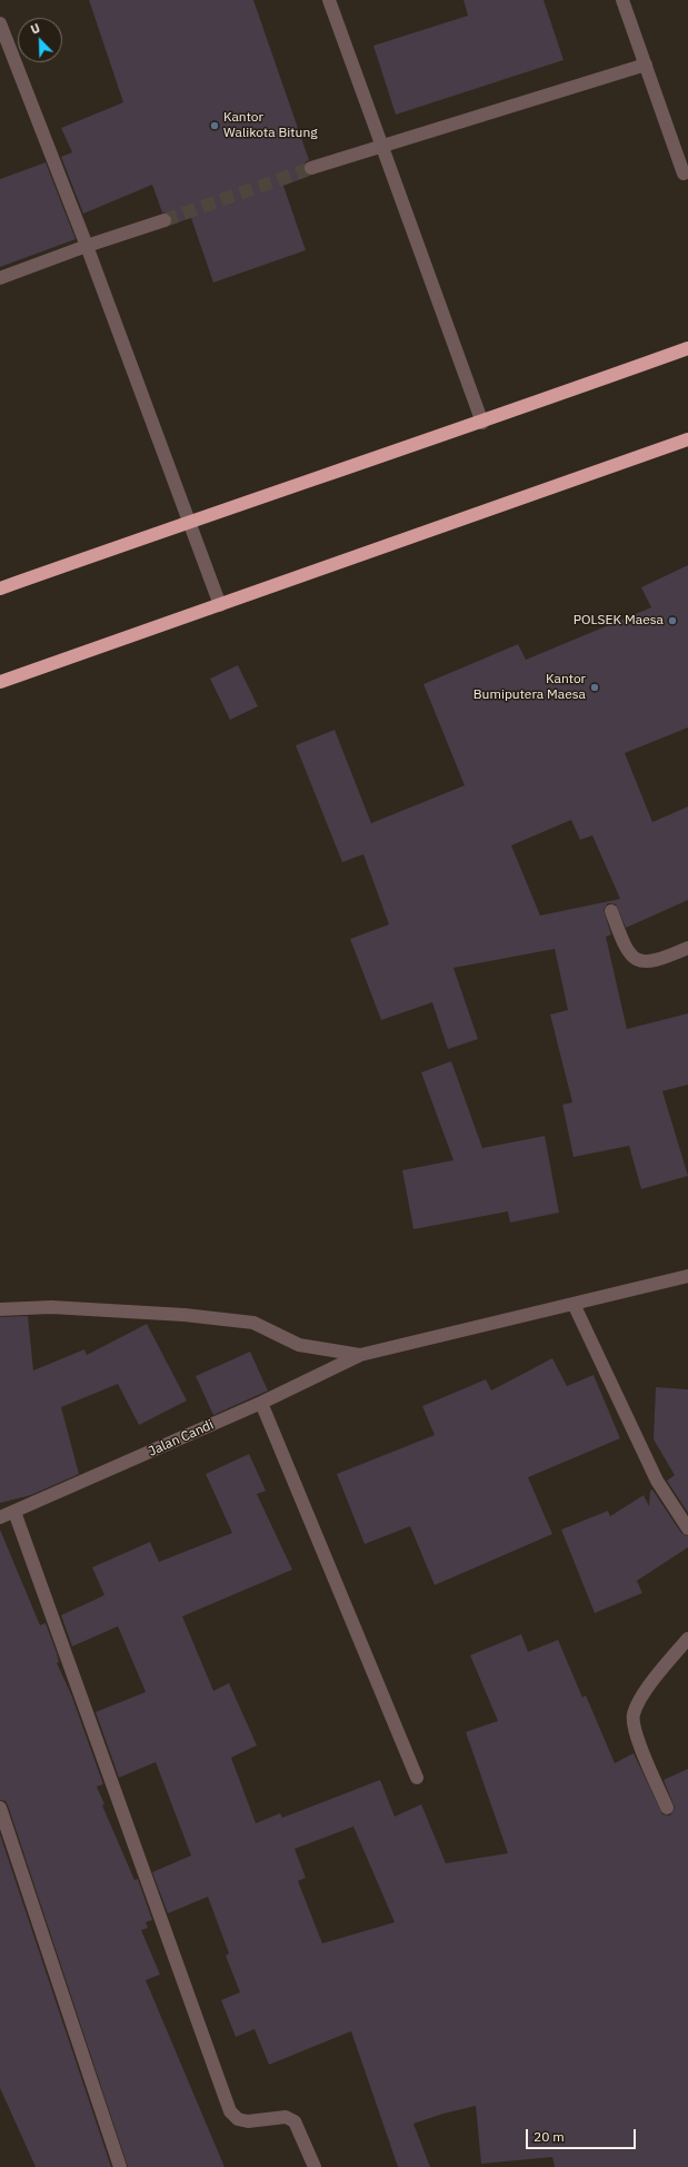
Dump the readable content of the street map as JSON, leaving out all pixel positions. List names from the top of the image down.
{
  "streets": {
    "street": ["Jalan Candi"]
  },
  "places": ["Kantor Walikota Bitung", "POLSEK Maesa", "Kantor Bumiputera Maesa"],
  "scale_bar": "20 m",
  "north": "top left"
}
